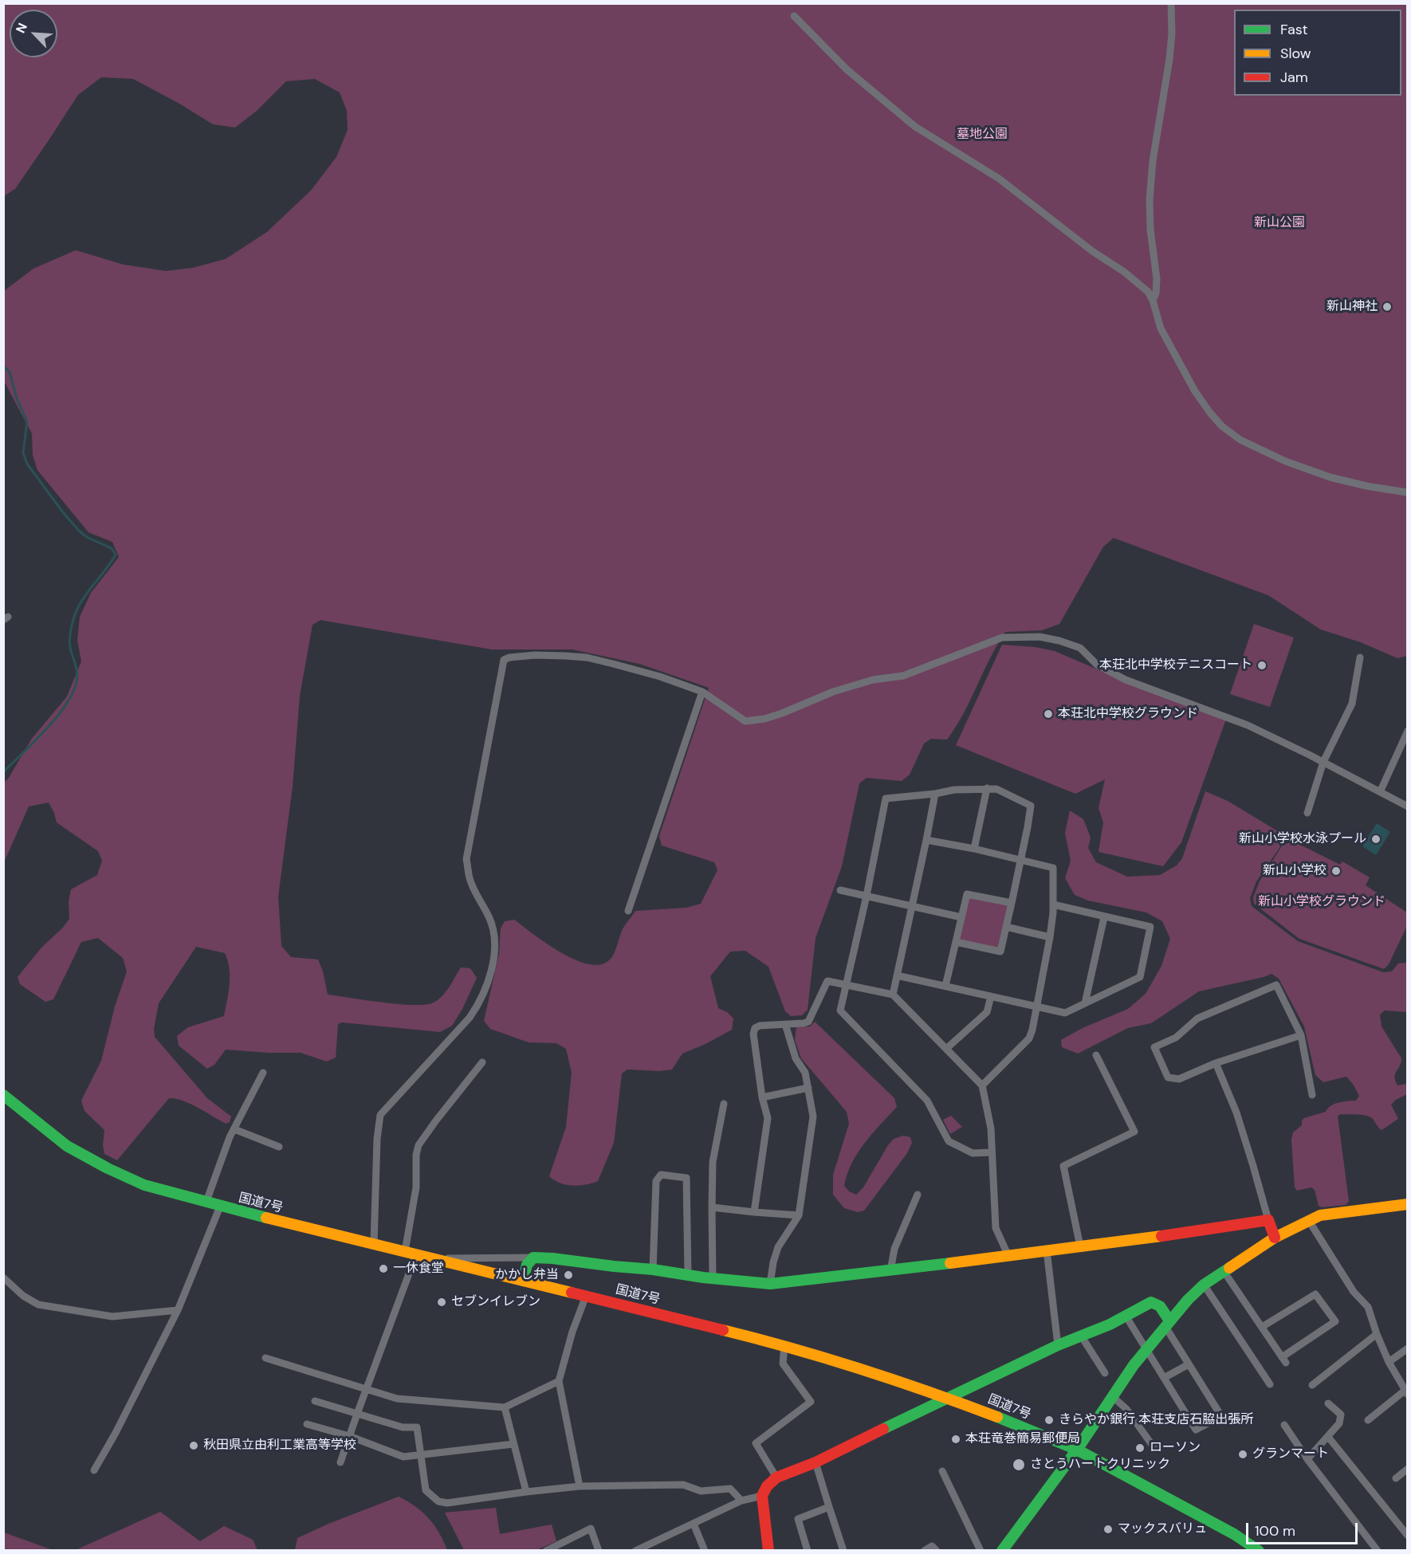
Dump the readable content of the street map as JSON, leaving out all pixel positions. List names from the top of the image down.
{
  "streets": {
    "main road": ["国道7号"]
  },
  "parks": ["墓地公園", "新山公園", "新山小学校グラウンド"],
  "places": [
    "新山神社",
    "本荘北中学校テニスコート",
    "本荘北中学校グラウンド",
    "新山小学校水泳プール",
    "新山小学校",
    "一休食堂",
    "かかし弁当",
    "セブンイレブン",
    "きらやか銀行 本荘支店石脇出張所",
    "本荘竜巻簡易郵便局",
    "秋田県立由利工業高等学校",
    "ローソン",
    "グランマート",
    "さとうハートクリニック",
    "マックスバリュ"
  ],
  "legend": ["Fast", "Slow", "Jam"],
  "scale_bar": "100 m",
  "north": "top left"
}
